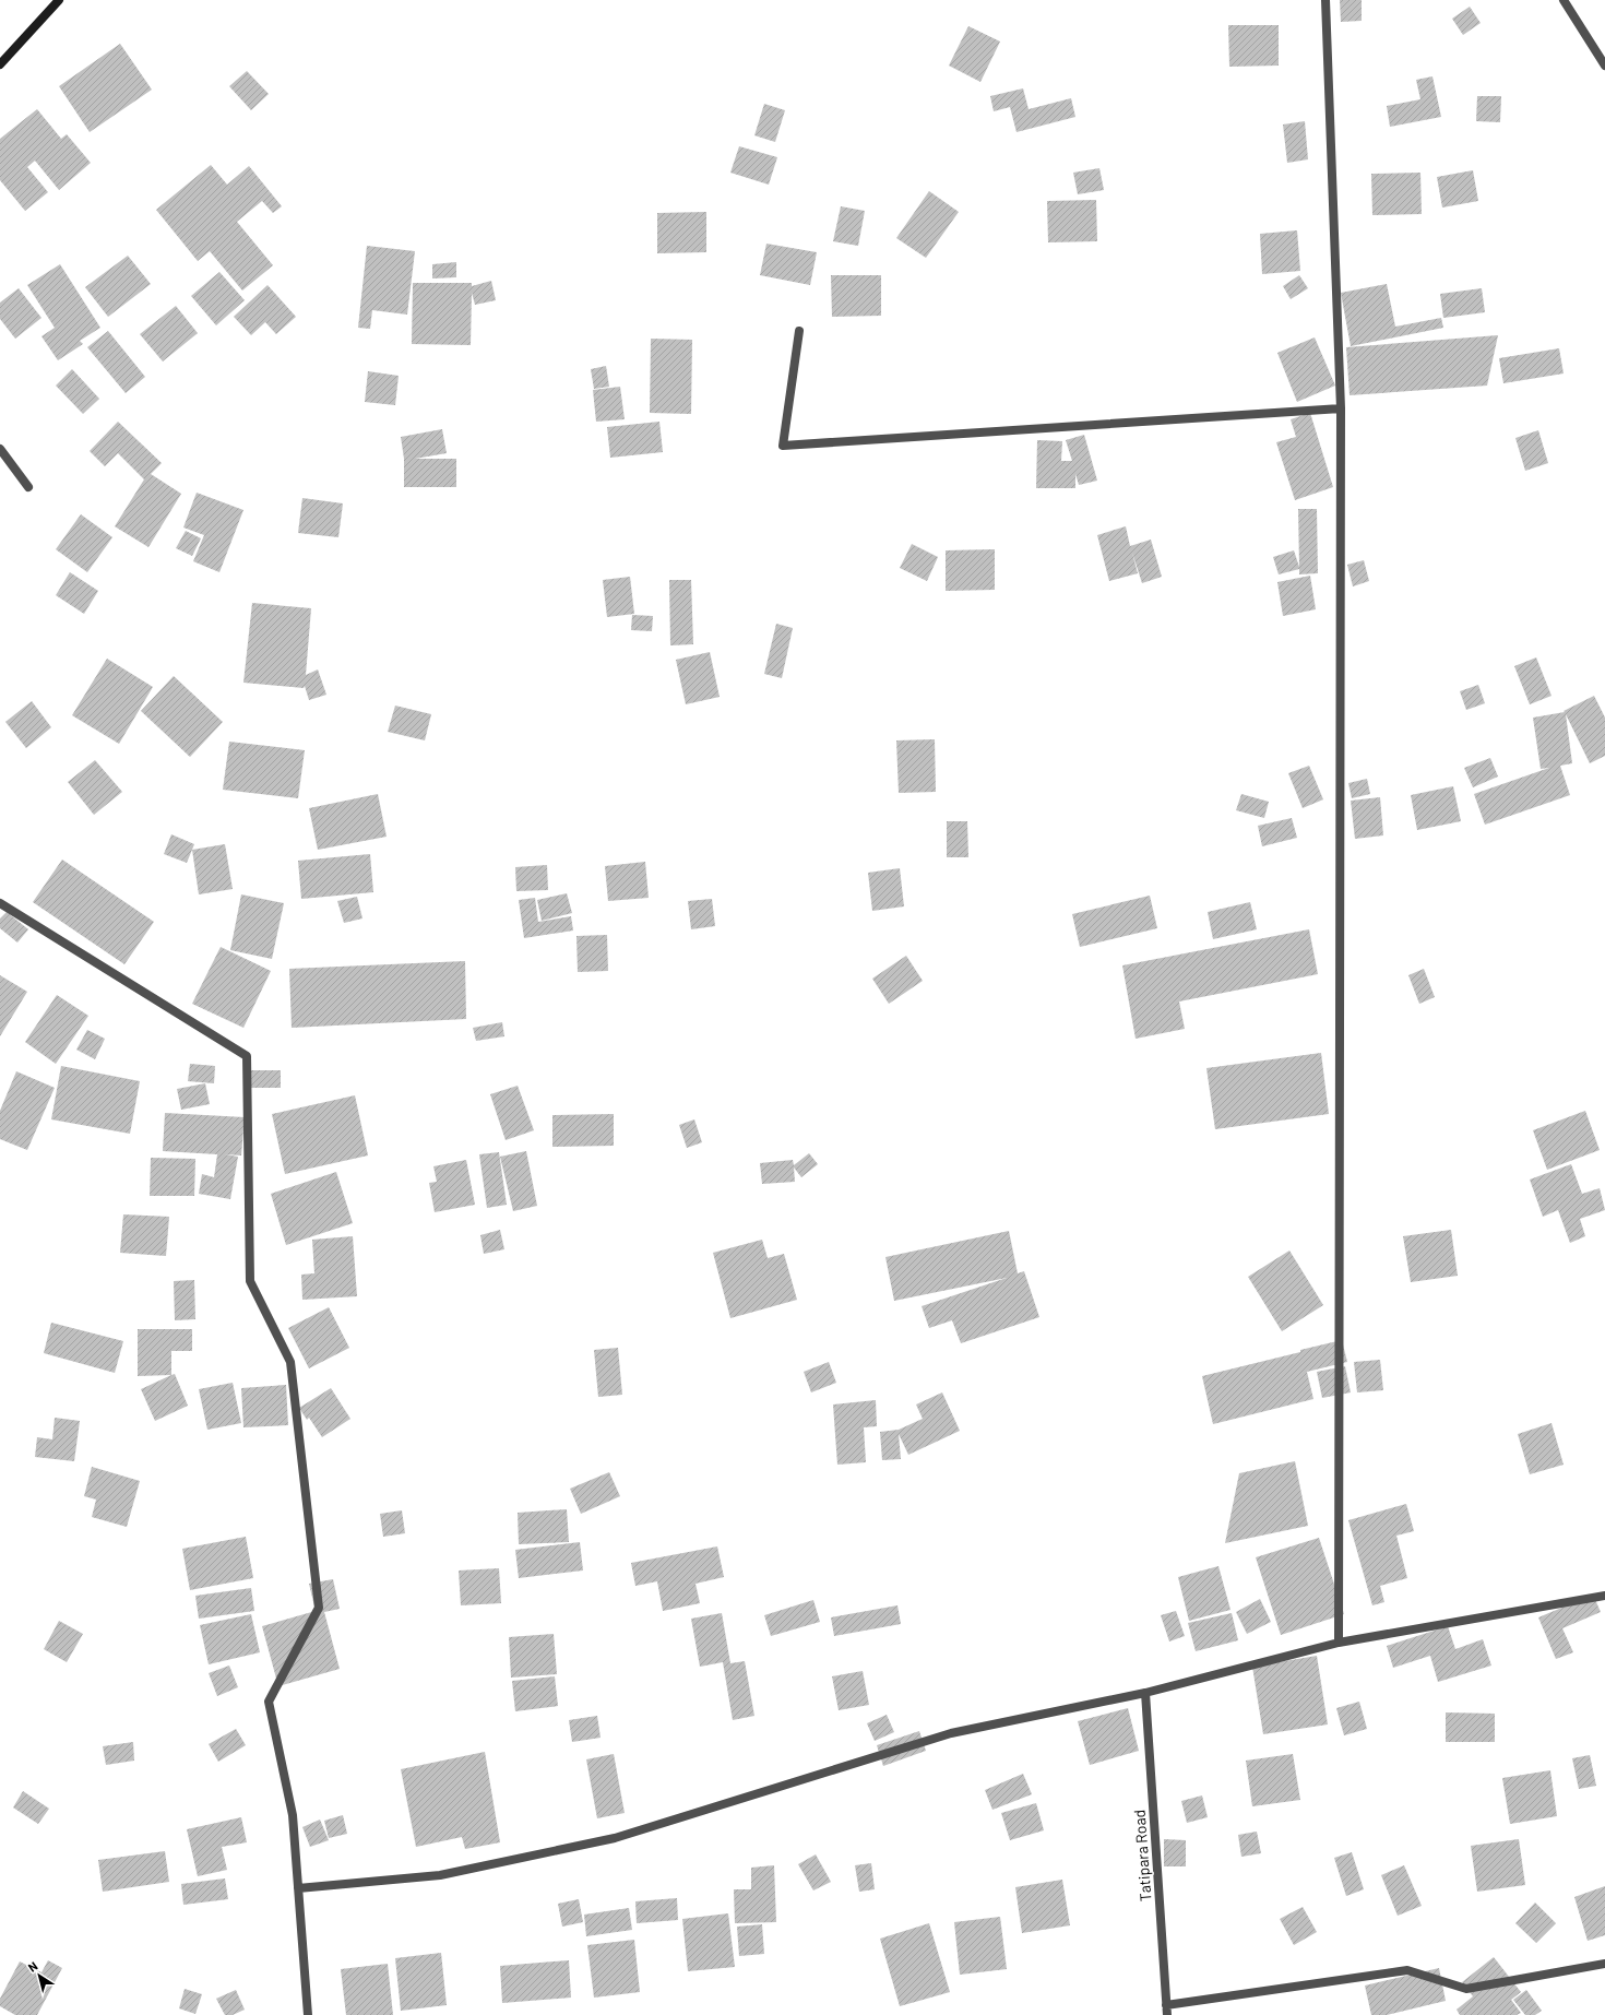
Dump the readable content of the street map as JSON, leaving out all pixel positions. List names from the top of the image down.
{
  "streets": {
    "street": ["Tatipara Road"]
  },
  "north": "top left"
}
